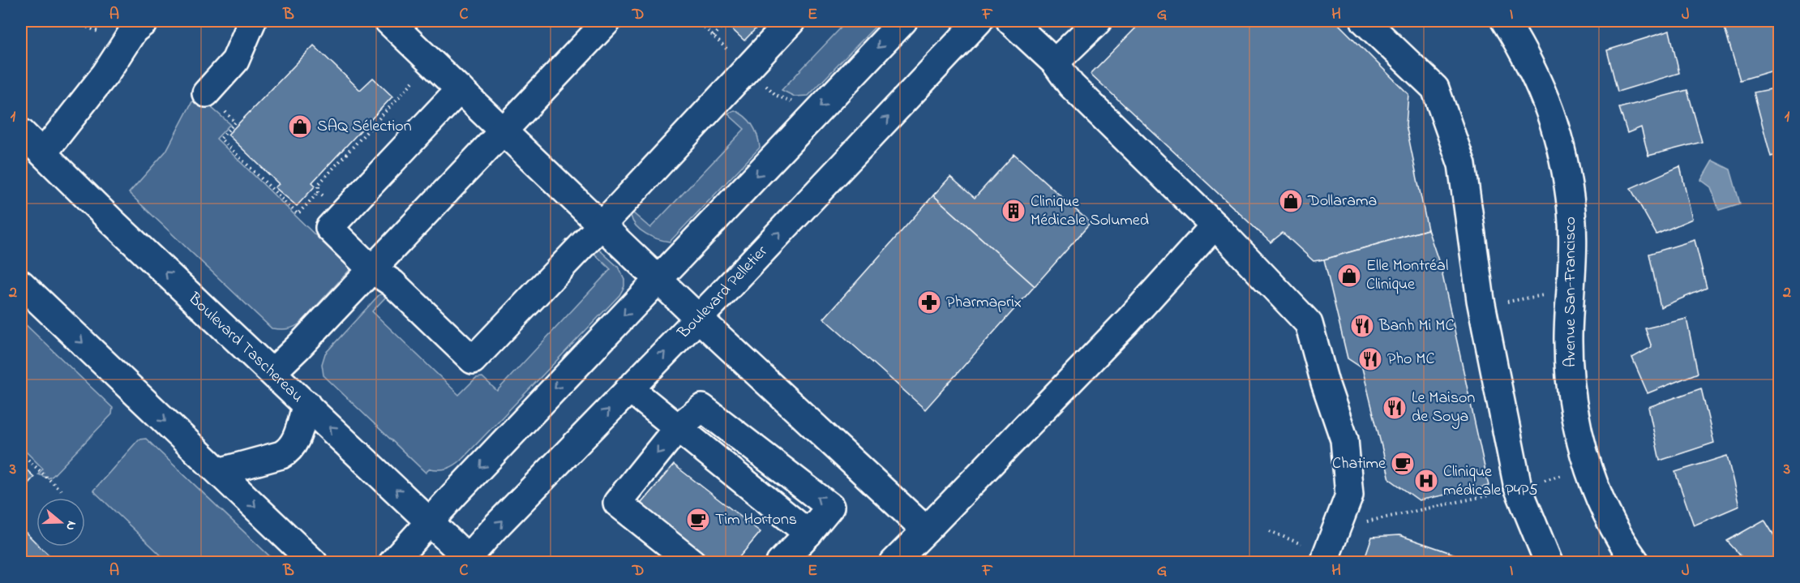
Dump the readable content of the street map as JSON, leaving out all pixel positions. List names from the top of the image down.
{
  "streets": {
    "street": ["Boulevard Pelletier", "Avenue San-Francisco", "Boulevard Taschereau"]
  },
  "crossings": [
    ["Boulevard Pelletier", "Boulevard Taschereau"]
  ],
  "places": {
    "shop": ["SAQ Sélection", "Dollarama", "Elle Montréal Clinique"],
    "building": ["Clinique Médicale Solumed"],
    "pharmacy": ["Pharmaprix"],
    "restaurant": ["Banh Mi MC", "Pho MC", "Le Maison de Soya"],
    "cafe": ["Chatime", "Tim Hortons"],
    "hospital": ["Clinique médicale P4P5"]
  },
  "north": "right",
  "grid": {
    "columns": [
      "A",
      "B",
      "C",
      "D",
      "E",
      "F",
      "G",
      "H",
      "I",
      "J"
    ],
    "rows": ["1", "2", "3"]
  }
}
